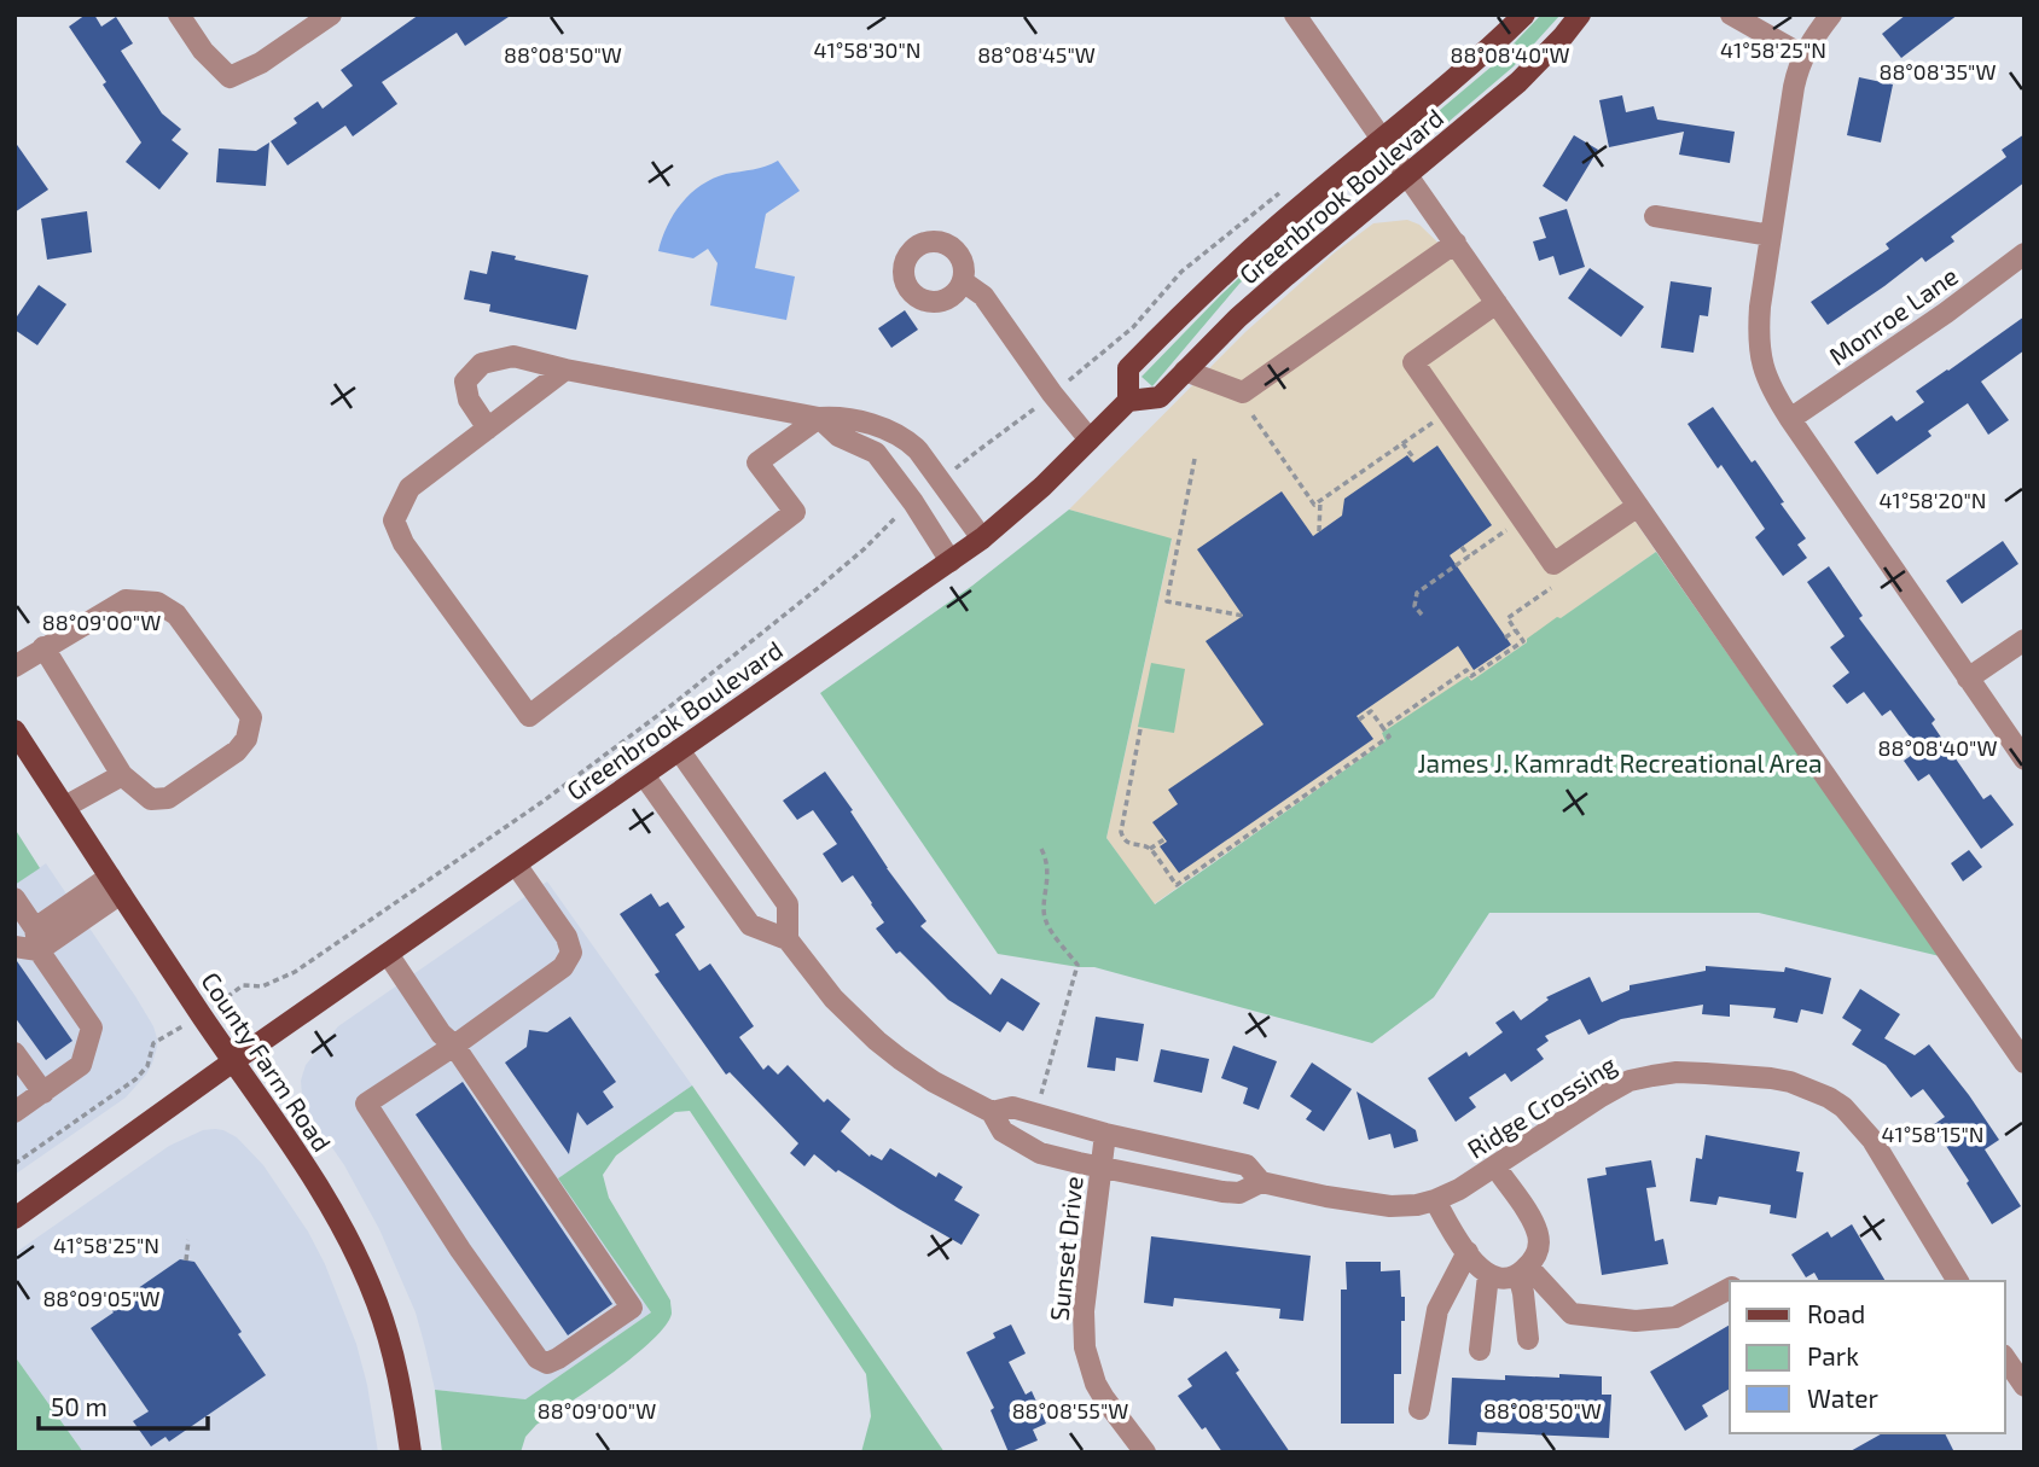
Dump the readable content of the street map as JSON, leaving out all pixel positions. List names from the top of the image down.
{
  "streets": {
    "main road": ["Greenbrook Boulevard", "County Farm Road"],
    "street": ["Monroe Lane", "Ridge Crossing", "Sunset Drive"]
  },
  "crossings": [
    ["Greenbrook Boulevard", "County Farm Road"],
    ["Greenbrook Boulevard", "Ridge Crossing"],
    ["Ridge Crossing", "Sunset Drive"]
  ],
  "parks": ["James J. Kamradt Recreational Area"],
  "legend": ["Road", "Park", "Water"],
  "scale_bar": "50 m",
  "coordinates": [
    "41°58'30\"N",
    "41°58'25\"N",
    "88°08'50\"W",
    "88°08'45\"W",
    "88°08'40\"W",
    "88°08'35\"W",
    "41°58'20\"N",
    "88°09'00\"W",
    "41°58'15\"N",
    "88°09'05\"W",
    "88°08'55\"W"
  ]
}
